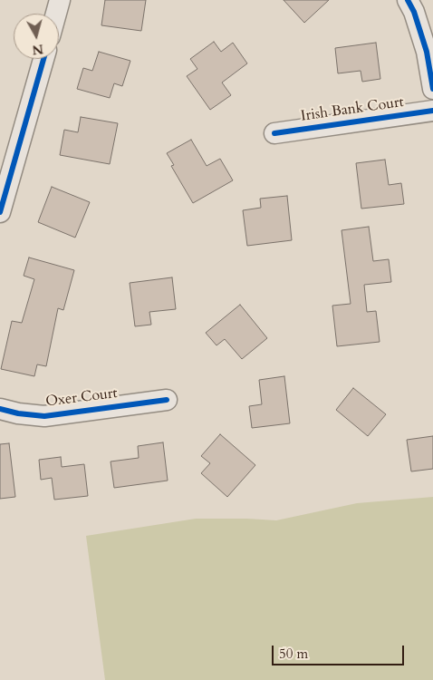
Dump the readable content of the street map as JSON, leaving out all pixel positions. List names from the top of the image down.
{
  "streets": {
    "street": ["Irish Bank Court", "Oxer Court"]
  },
  "scale_bar": "50 m",
  "north": "bottom"
}
